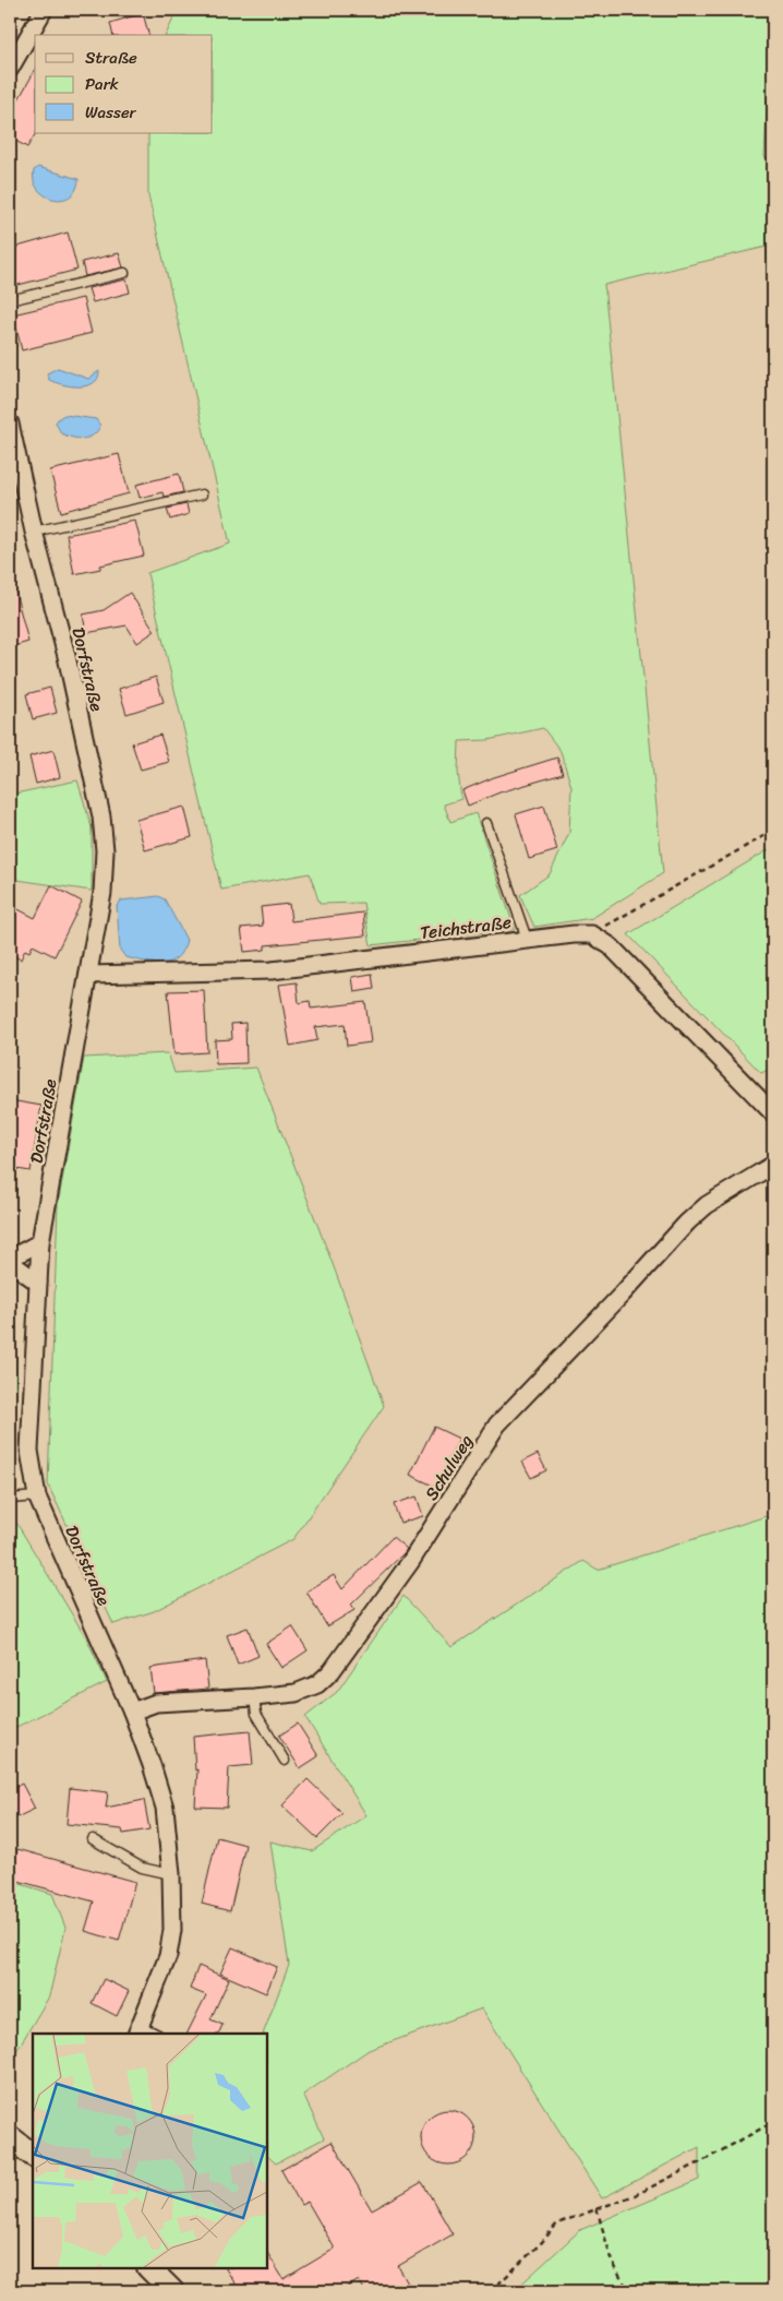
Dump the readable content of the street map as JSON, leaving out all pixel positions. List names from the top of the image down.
{
  "streets": {
    "street": ["Dorfstraße", "Teichstraße", "Schulweg"]
  },
  "crossings": [
    ["Dorfstraße", "Teichstraße"],
    ["Dorfstraße", "Schulweg"]
  ],
  "legend": ["Straße", "Park", "Wasser"]
}
